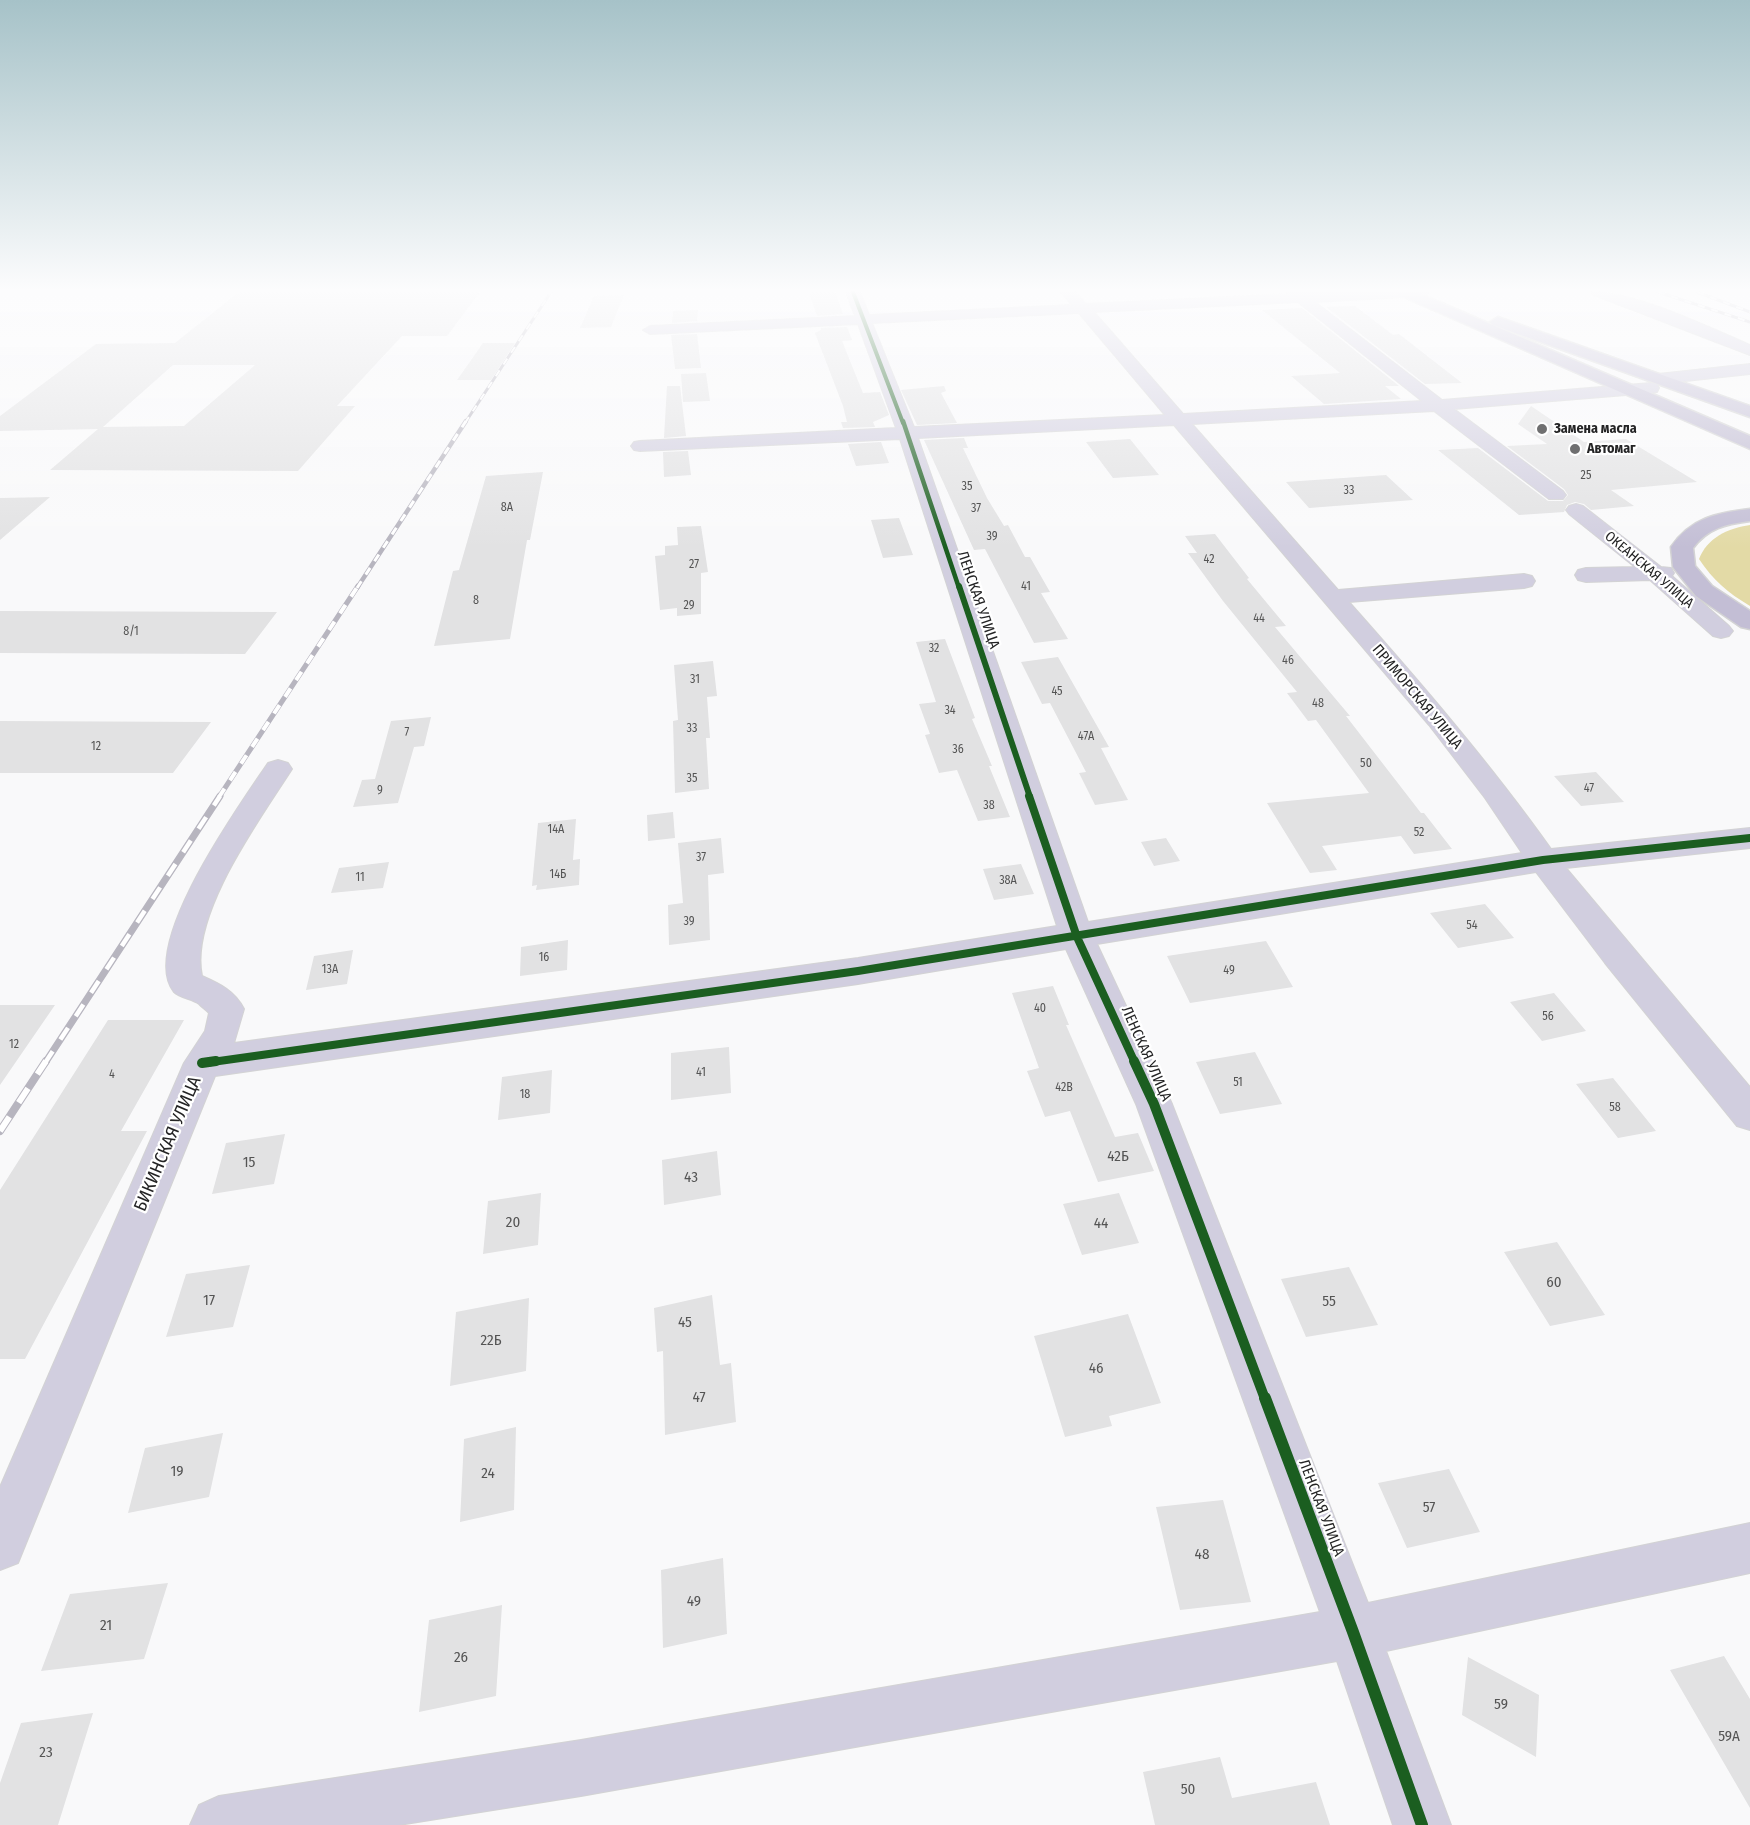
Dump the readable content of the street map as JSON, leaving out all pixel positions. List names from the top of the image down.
{
  "streets": {
    "street": [
      "ОКЕАНСКАЯ УЛИЦА",
      "ЛЕНСКАЯ УЛИЦА",
      "ПРИМОРСКАЯ УЛИЦА",
      "БИКИНСКАЯ УЛИЦА"
    ]
  },
  "places": ["Замена масла", "Автомаг"],
  "house_numbers": [
    "25",
    "35",
    "33",
    "8А",
    "37",
    "39",
    "42",
    "27",
    "41",
    "8",
    "29",
    "44",
    "8/1",
    "32",
    "46",
    "31",
    "45",
    "48",
    "34",
    "33",
    "7",
    "47А",
    "12",
    "36",
    "50",
    "35",
    "47",
    "9",
    "38",
    "14А",
    "52",
    "37",
    "14Б",
    "11",
    "38А",
    "39",
    "54",
    "16",
    "13А",
    "49",
    "40",
    "56",
    "12",
    "41",
    "4",
    "51",
    "42В",
    "18",
    "58",
    "42Б",
    "15",
    "43",
    "20",
    "44",
    "60",
    "17",
    "55",
    "45",
    "22Б",
    "46",
    "47",
    "19",
    "24",
    "57",
    "48",
    "49",
    "21",
    "26",
    "59",
    "59А",
    "23",
    "50"
  ]
}
